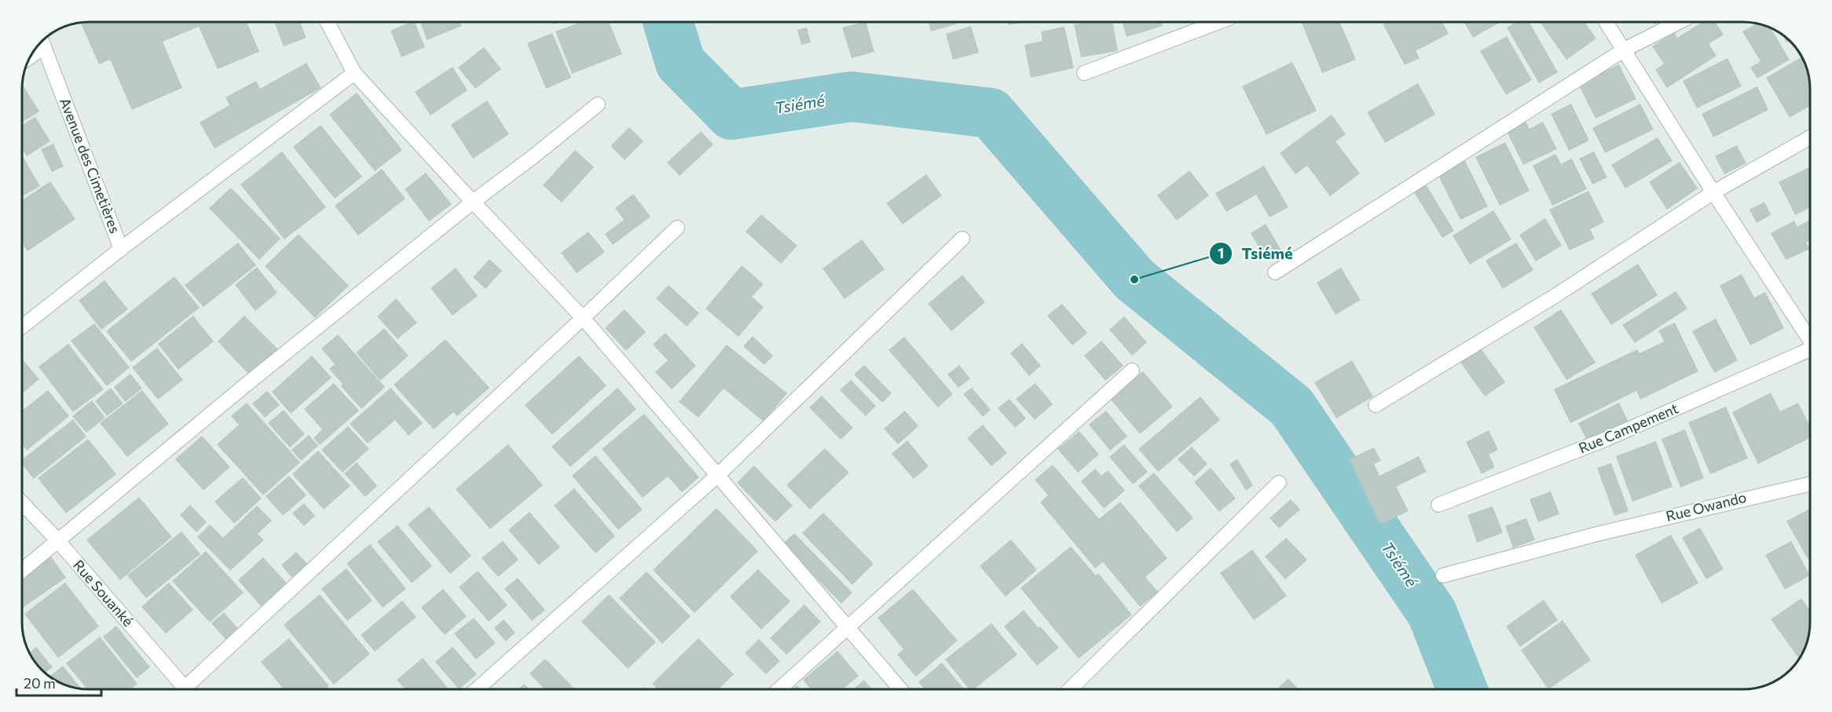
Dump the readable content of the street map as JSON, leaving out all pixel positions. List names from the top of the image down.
{
  "streets": {
    "street": [
      "Avenue des Cimetières",
      "Rue Campement",
      "Rue Owando",
      "Rue Souanké"
    ]
  },
  "water": ["Tsiémé"],
  "places": ["Tsiémé"],
  "scale_bar": "20 m"
}
